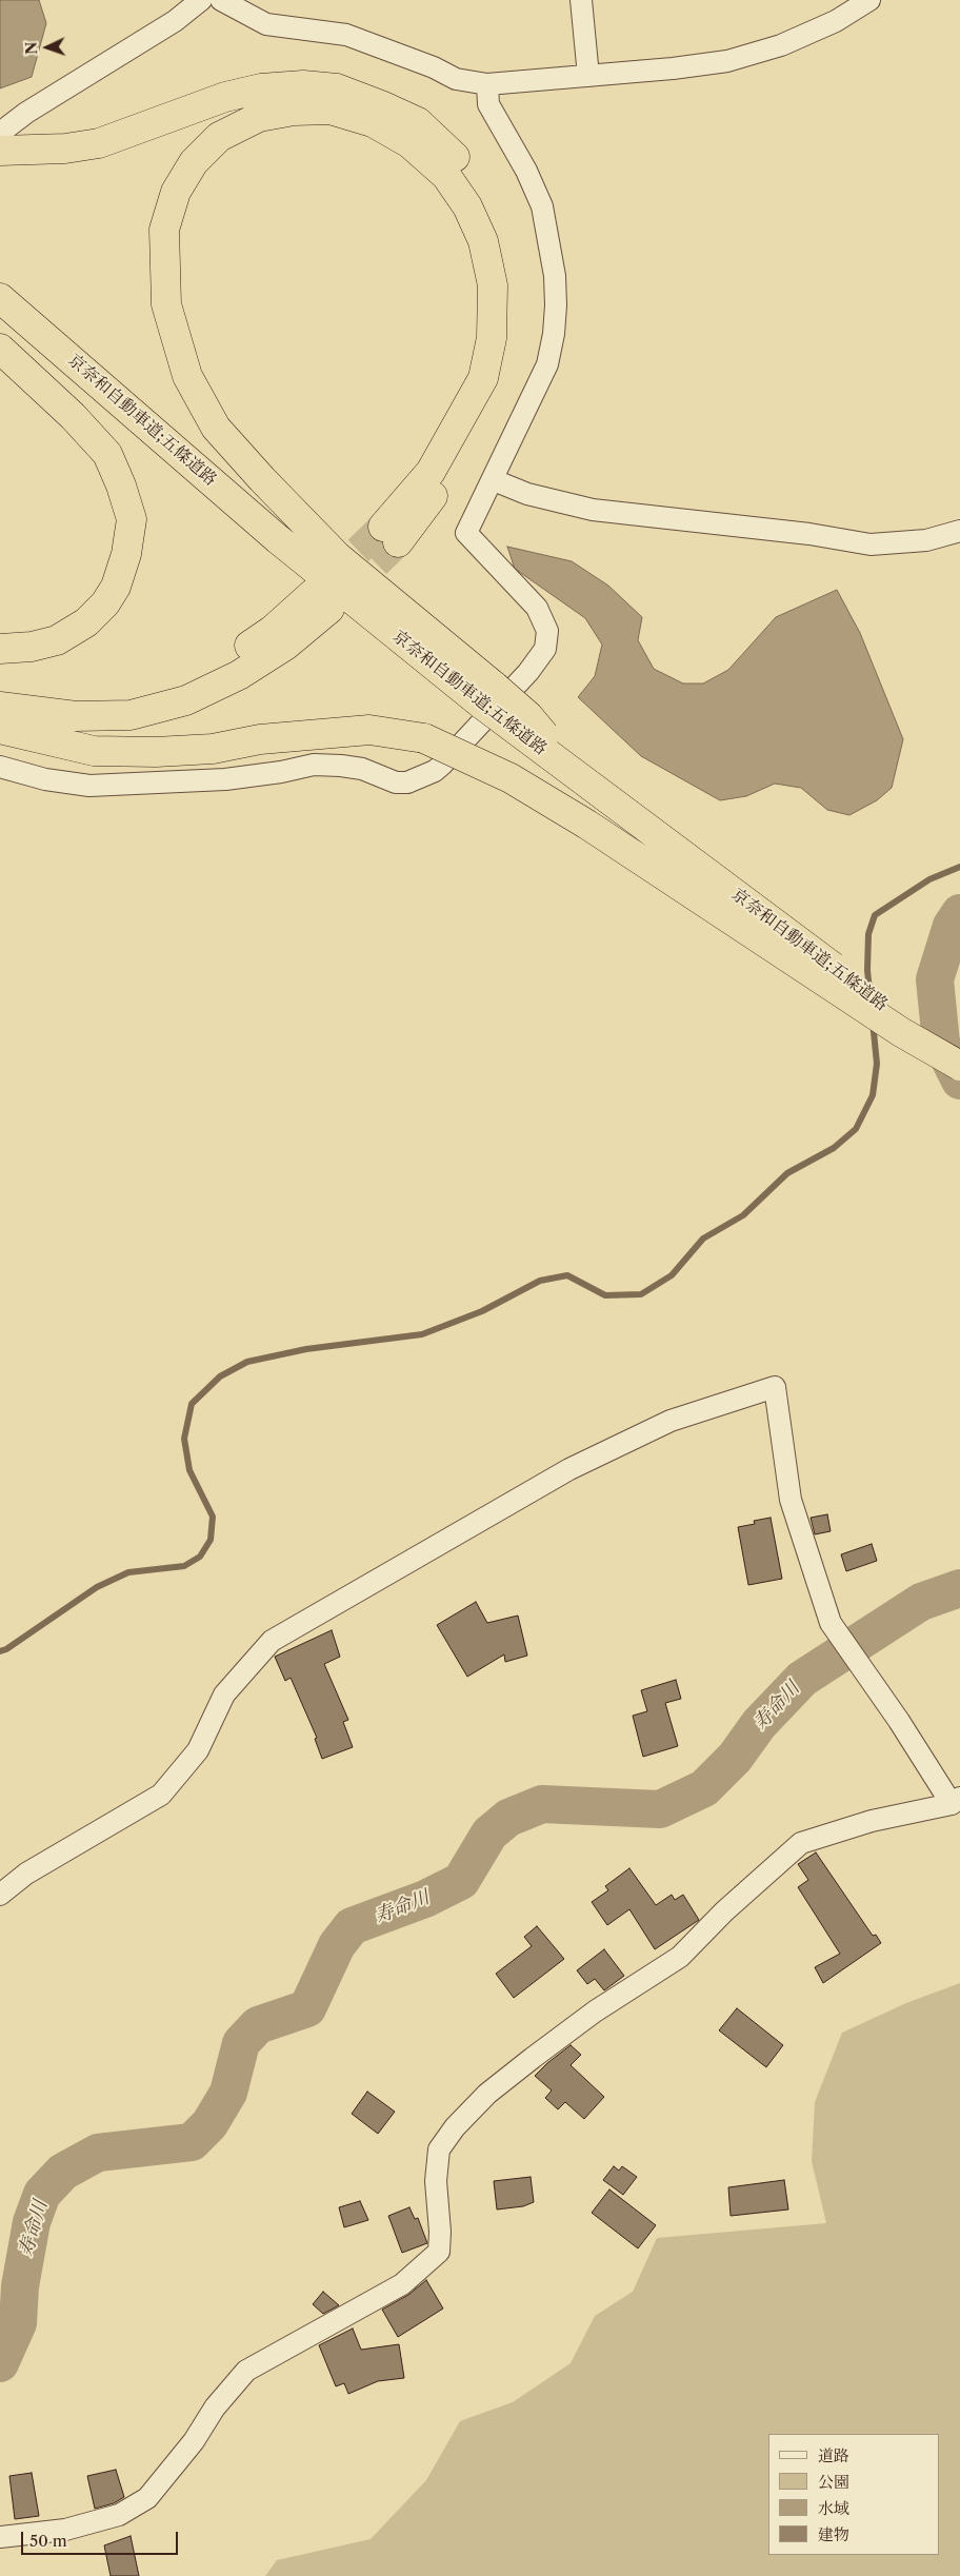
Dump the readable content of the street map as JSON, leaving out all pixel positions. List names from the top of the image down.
{
  "streets": {
    "highway": ["京奈和自動車道;五條道路"]
  },
  "water": ["寿命川"],
  "legend": [
    "道路",
    "公園",
    "水域",
    "建物"
  ],
  "scale_bar": "50 m",
  "north": "left"
}
